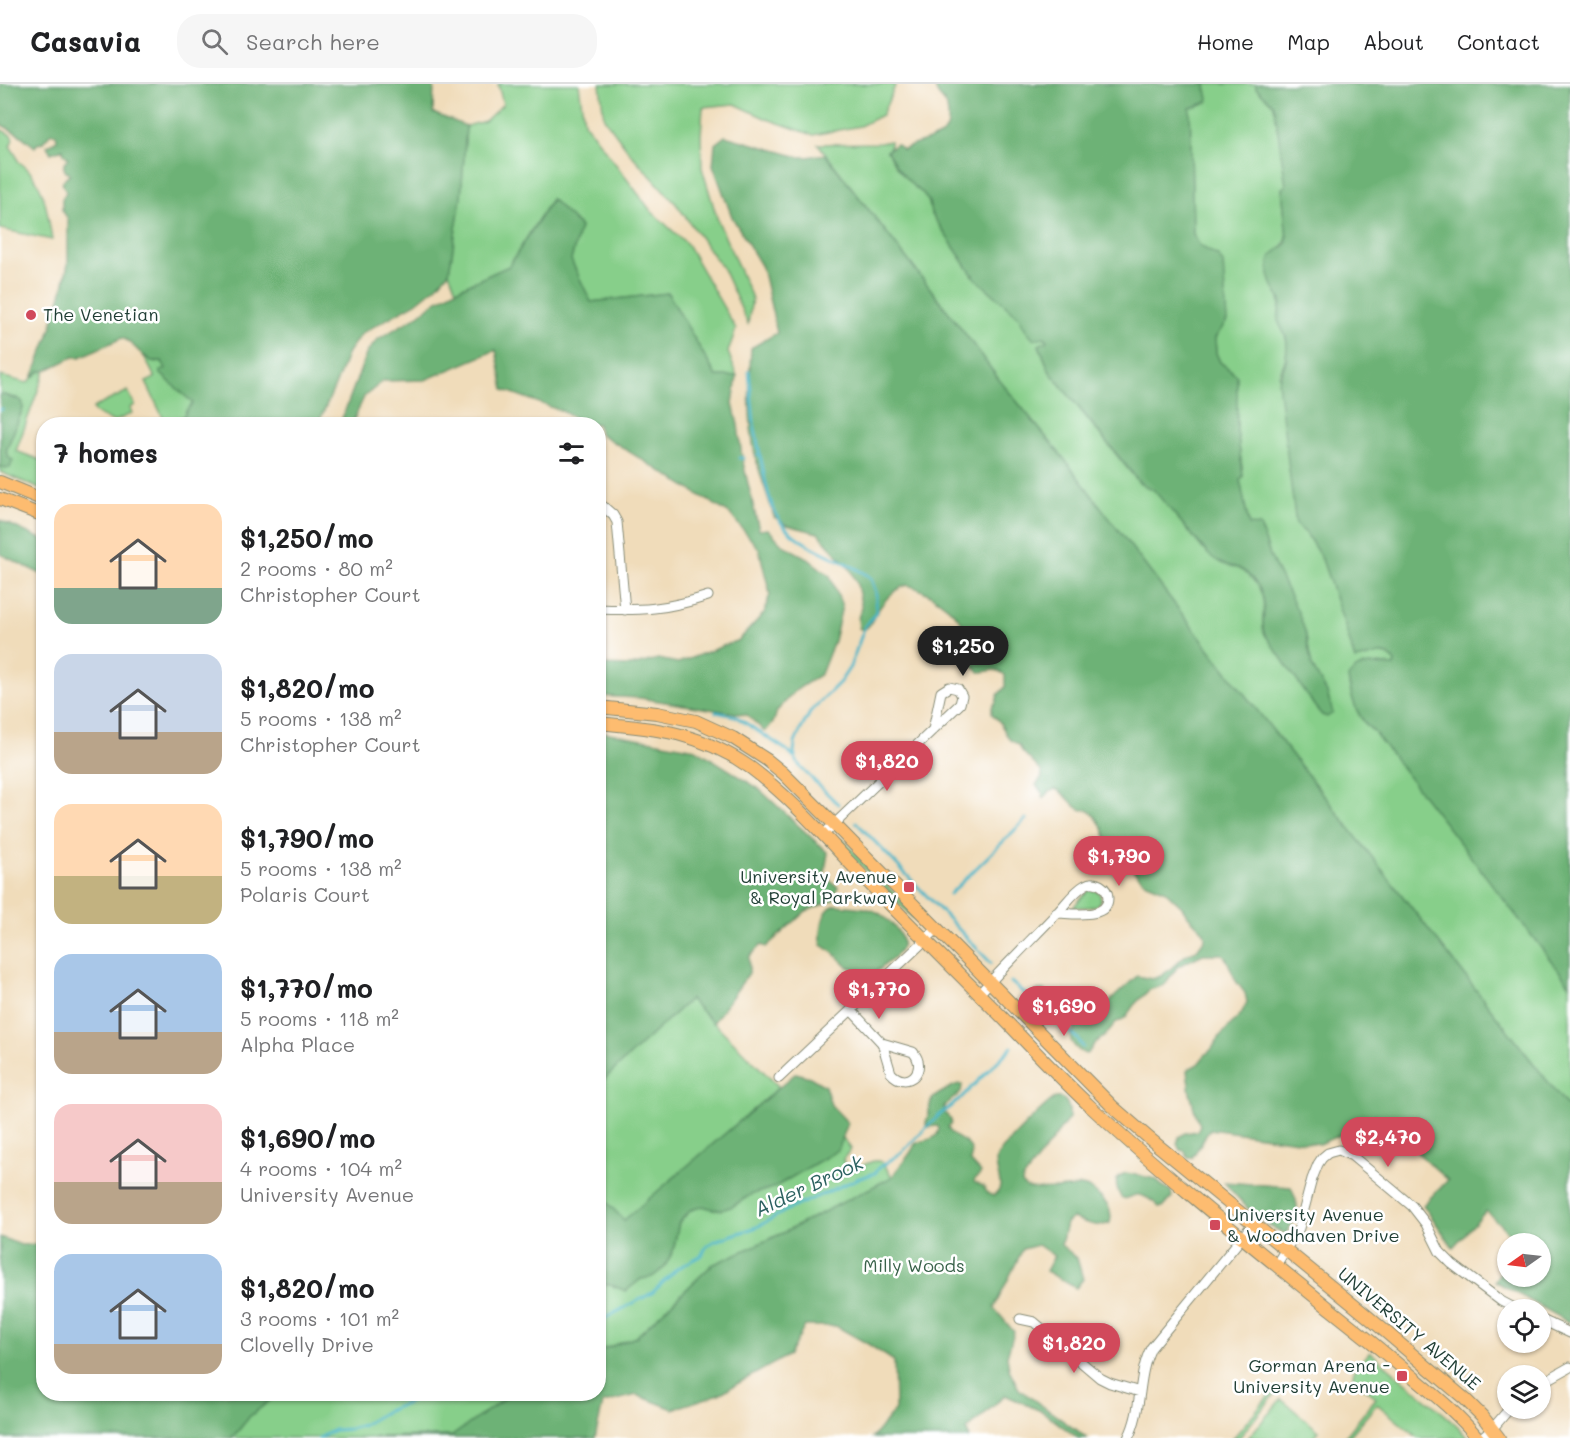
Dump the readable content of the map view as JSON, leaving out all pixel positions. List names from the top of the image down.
{
  "streets": {
    "main road": ["UNIVERSITY AVENUE"]
  },
  "water": ["Alder Brook"],
  "parks": ["Milly Woods"],
  "places": {
    "other": ["The Venetian"],
    "transit": ["University Avenue & Royal Parkway", "University Avenue & Woodhaven Drive", "Gorman Arena - University Avenue"]
  },
  "north": "left",
  "page": {
    "header": "Casavia",
    "search": "Search here",
    "nav": [
      "Home",
      "Map",
      "About",
      "Contact"
    ],
    "heading": "7 homes",
    "list": [
      {
        "name": "$1,250/mo",
        "note": "2 rooms · 80 m² · Christopher Court"
      },
      {
        "name": "$1,820/mo",
        "note": "5 rooms · 138 m² · Christopher Court"
      },
      {
        "name": "$1,790/mo",
        "note": "5 rooms · 138 m² · Polaris Court"
      },
      {
        "name": "$1,770/mo",
        "note": "5 rooms · 118 m² · Alpha Place"
      },
      {
        "name": "$1,690/mo",
        "note": "4 rooms · 104 m² · University Avenue"
      },
      {
        "name": "$1,820/mo",
        "note": "3 rooms · 101 m² · Clovelly Drive"
      }
    ],
    "price": [
      "$1,250",
      "$1,820",
      "$1,790",
      "$1,770",
      "$1,690",
      "$2,470",
      "$1,820"
    ]
  }
}
